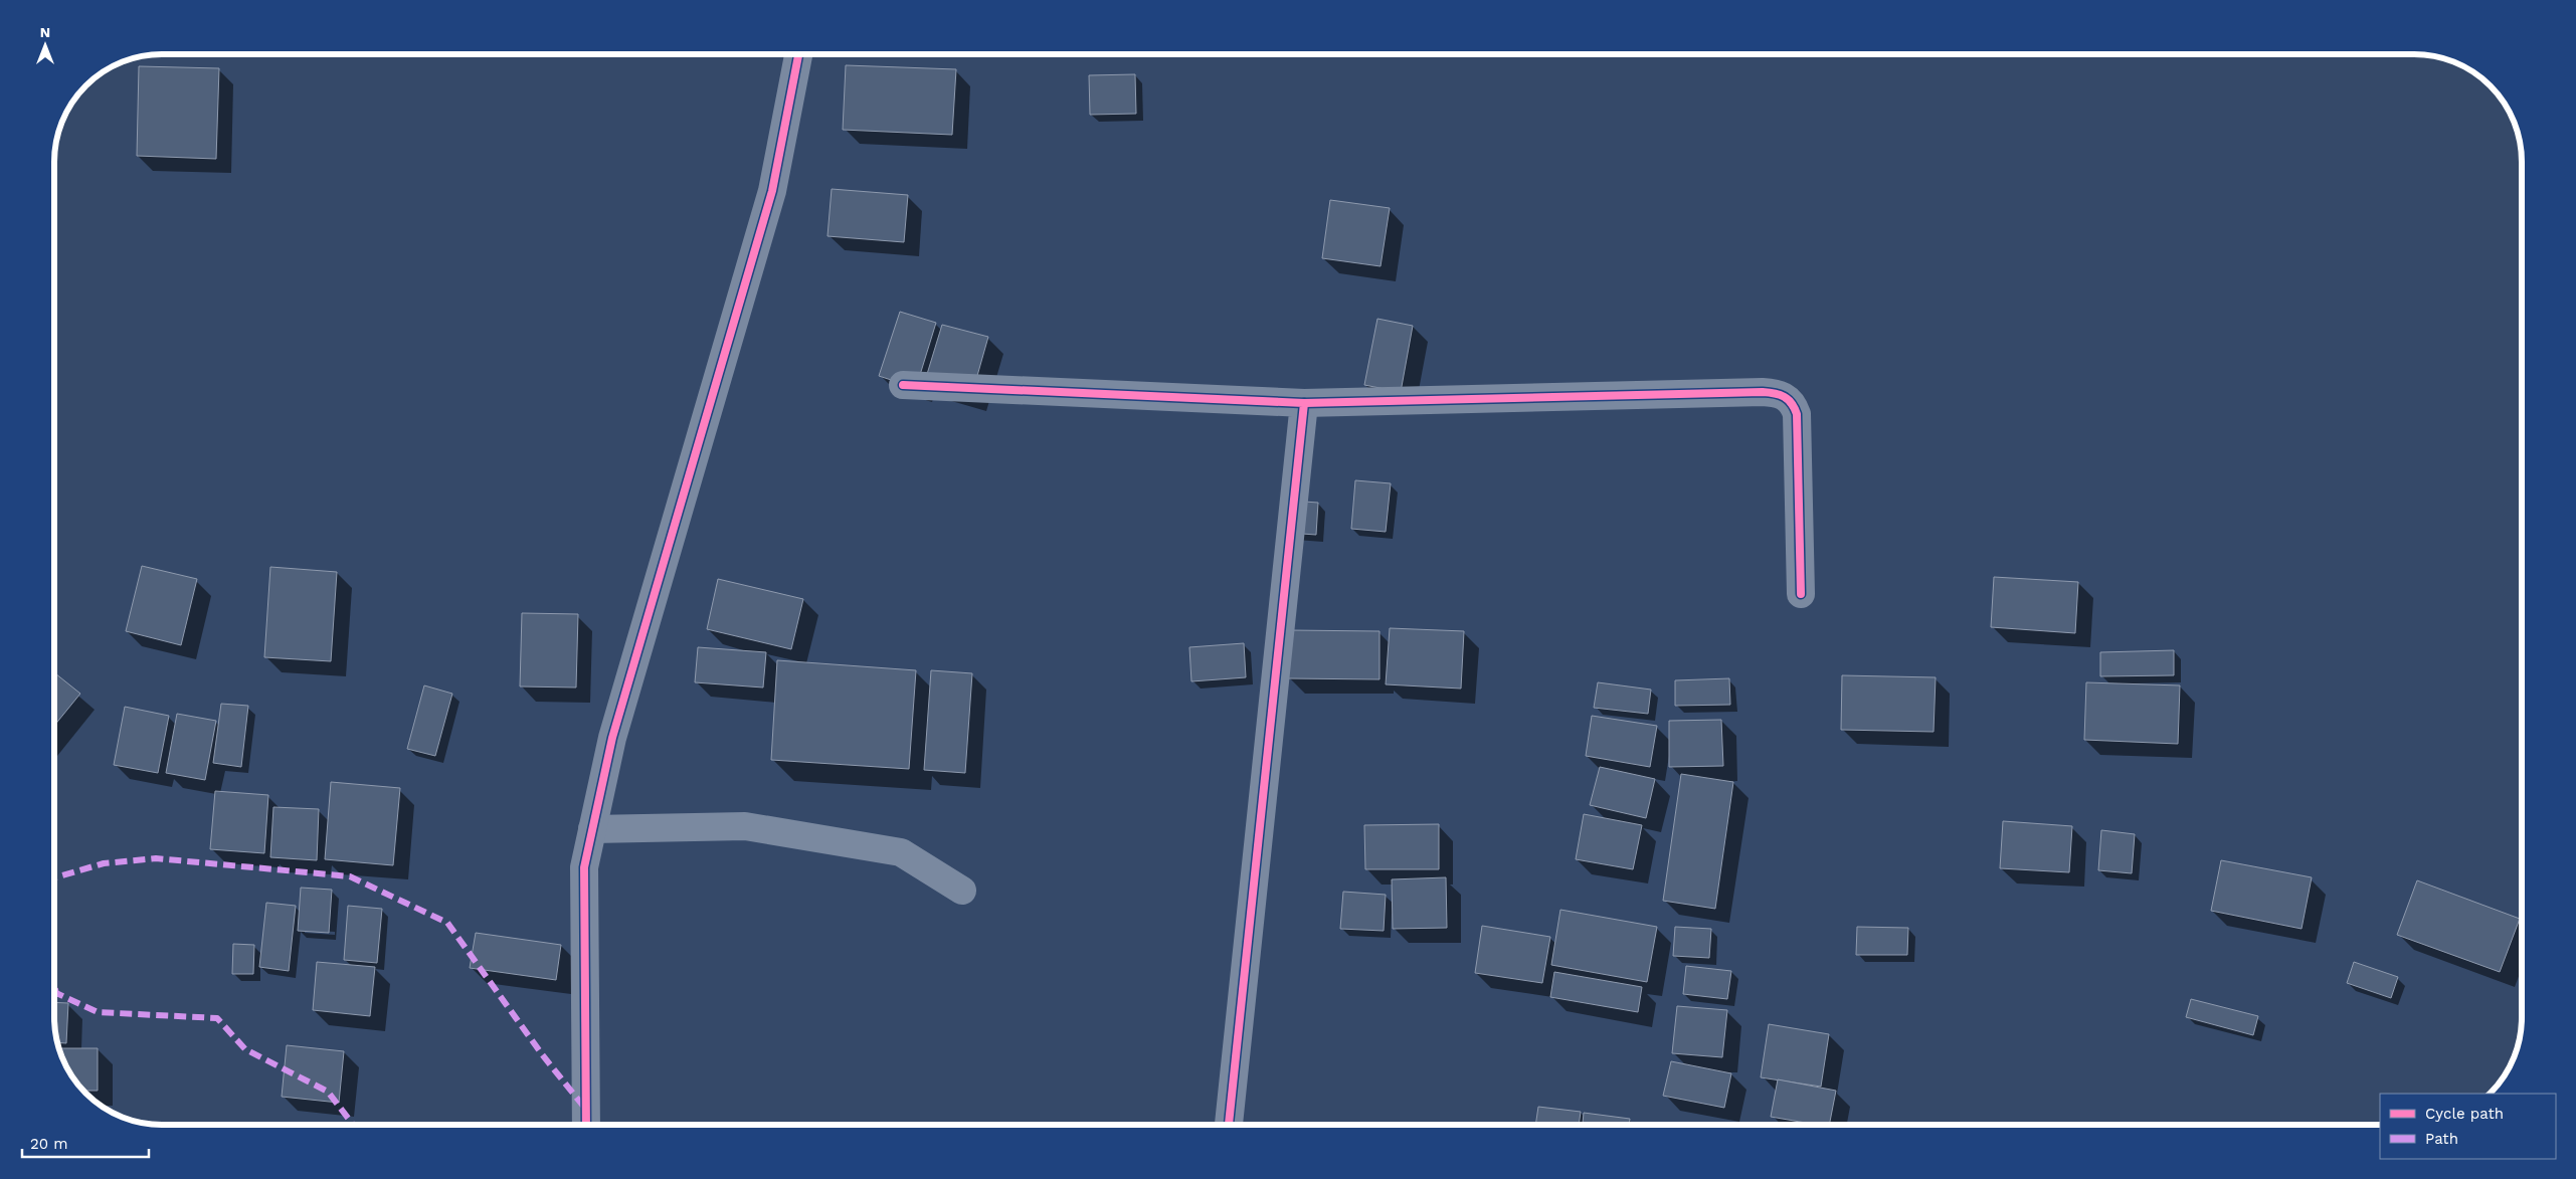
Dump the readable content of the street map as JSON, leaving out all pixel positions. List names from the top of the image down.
{
  "legend": ["Cycle path", "Path"],
  "scale_bar": "20 m",
  "north": "top"
}
